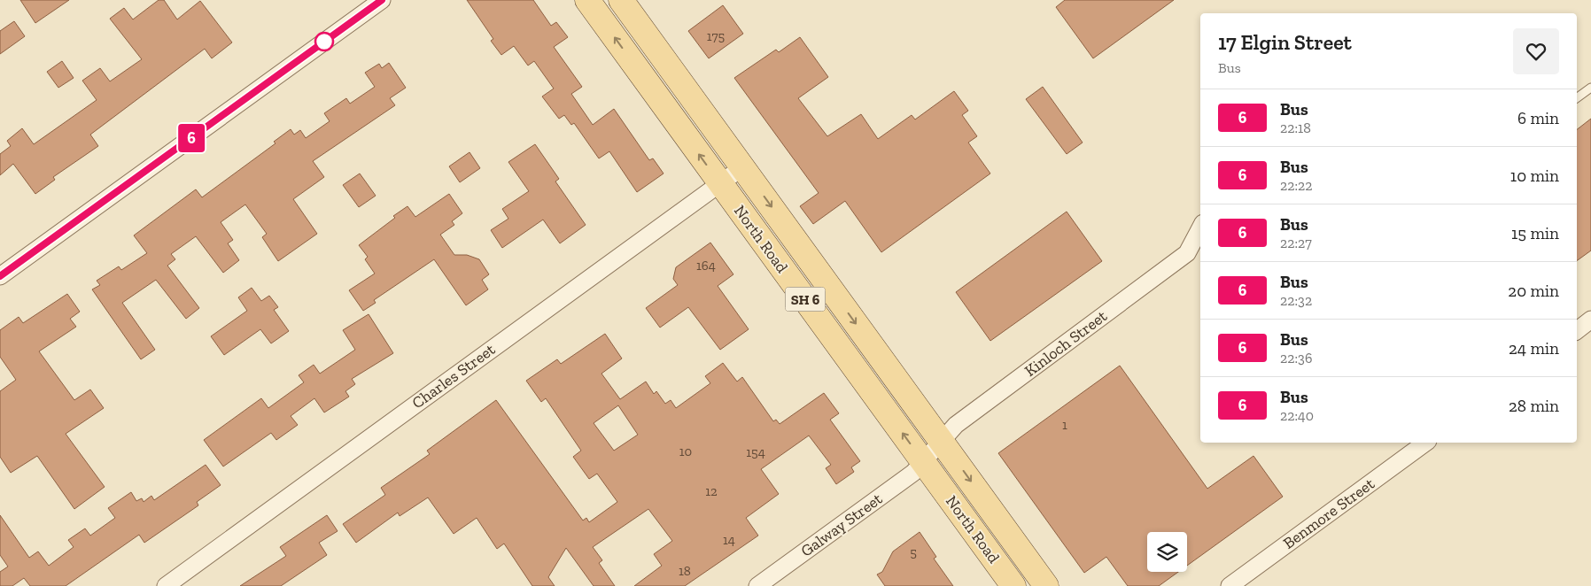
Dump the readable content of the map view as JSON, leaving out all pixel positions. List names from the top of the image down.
{
  "streets": {
    "main road": ["North Road", "SH 6"],
    "street": [
      "Kinloch Street",
      "Charles Street",
      "Benmore Street",
      "Galway Street"
    ]
  },
  "crossings": [
    ["North Road", "Kinloch Street"],
    ["North Road", "Charles Street"],
    ["North Road", "Galway Street"],
    ["Kinloch Street", "Galway Street"]
  ],
  "lines": ["bus line 6"],
  "house_numbers": [
    "175",
    "164",
    "1",
    "10",
    "154",
    "12",
    "14",
    "5",
    "18"
  ],
  "page": {
    "on_map": "6",
    "heading": ["17 Elgin Street", "Bus"],
    "list": [
      {
        "mark": "6",
        "name": "Bus",
        "note": "22:18",
        "value": "6 min"
      },
      {
        "mark": "6",
        "name": "Bus",
        "note": "22:22",
        "value": "10 min"
      },
      {
        "mark": "6",
        "name": "Bus",
        "note": "22:27",
        "value": "15 min"
      },
      {
        "mark": "6",
        "name": "Bus",
        "note": "22:32",
        "value": "20 min"
      },
      {
        "mark": "6",
        "name": "Bus",
        "note": "22:36",
        "value": "24 min"
      },
      {
        "mark": "6",
        "name": "Bus",
        "note": "22:40",
        "value": "28 min"
      }
    ]
  }
}
